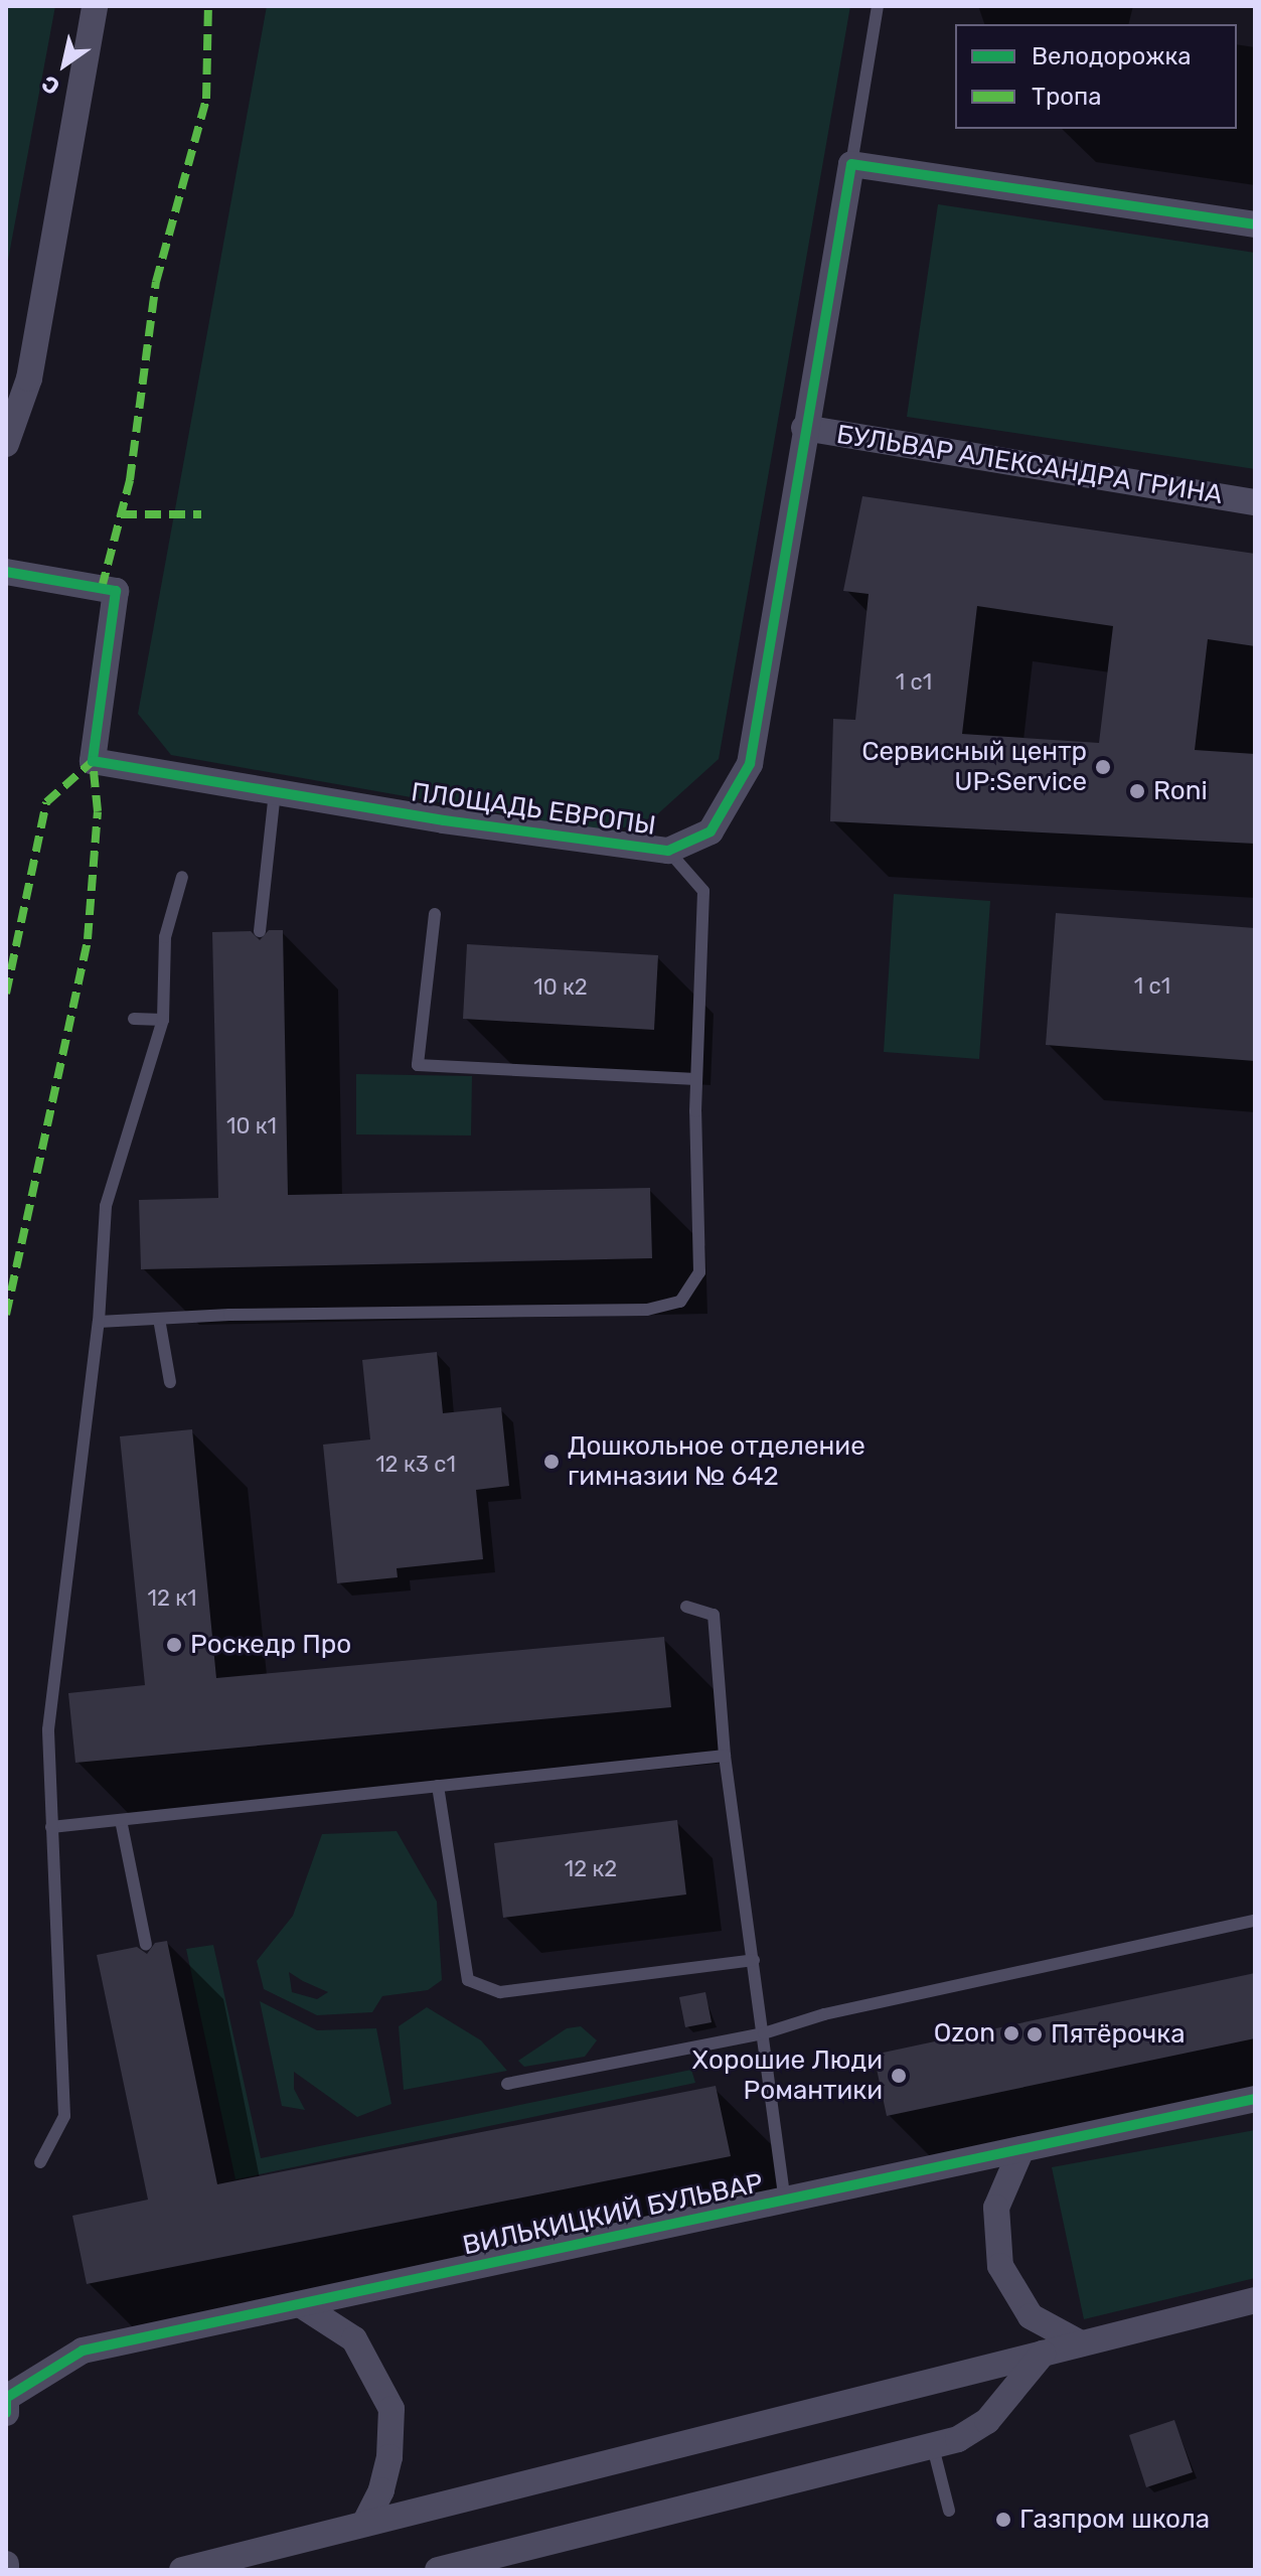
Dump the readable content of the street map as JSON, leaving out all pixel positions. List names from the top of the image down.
{
  "streets": {
    "street": ["БУЛЬВАР АЛЕКСАНДРА ГРИНА", "ПЛОЩАДЬ ЕВРОПЫ", "ВИЛЬКИЦКИЙ БУЛЬВАР"]
  },
  "crossings": [
    ["БУЛЬВАР АЛЕКСАНДРА ГРИНА", "ПЛОЩАДЬ ЕВРОПЫ"]
  ],
  "places": [
    "Сервисный центр UP:Service",
    "Roni",
    "Дошкольное отделение гимназии № 642",
    "Роскедр Про",
    "Ozon",
    "Пятёрочка",
    "Хорошие Люди Романтики",
    "Газпром школа"
  ],
  "house_numbers": [
    "1 с1",
    "1 с1",
    "10 к2",
    "10 к1",
    "12 к3 с1",
    "12 к1",
    "12 к2"
  ],
  "legend": ["Велодорожка", "Тропа"],
  "north": "bottom left"
}
